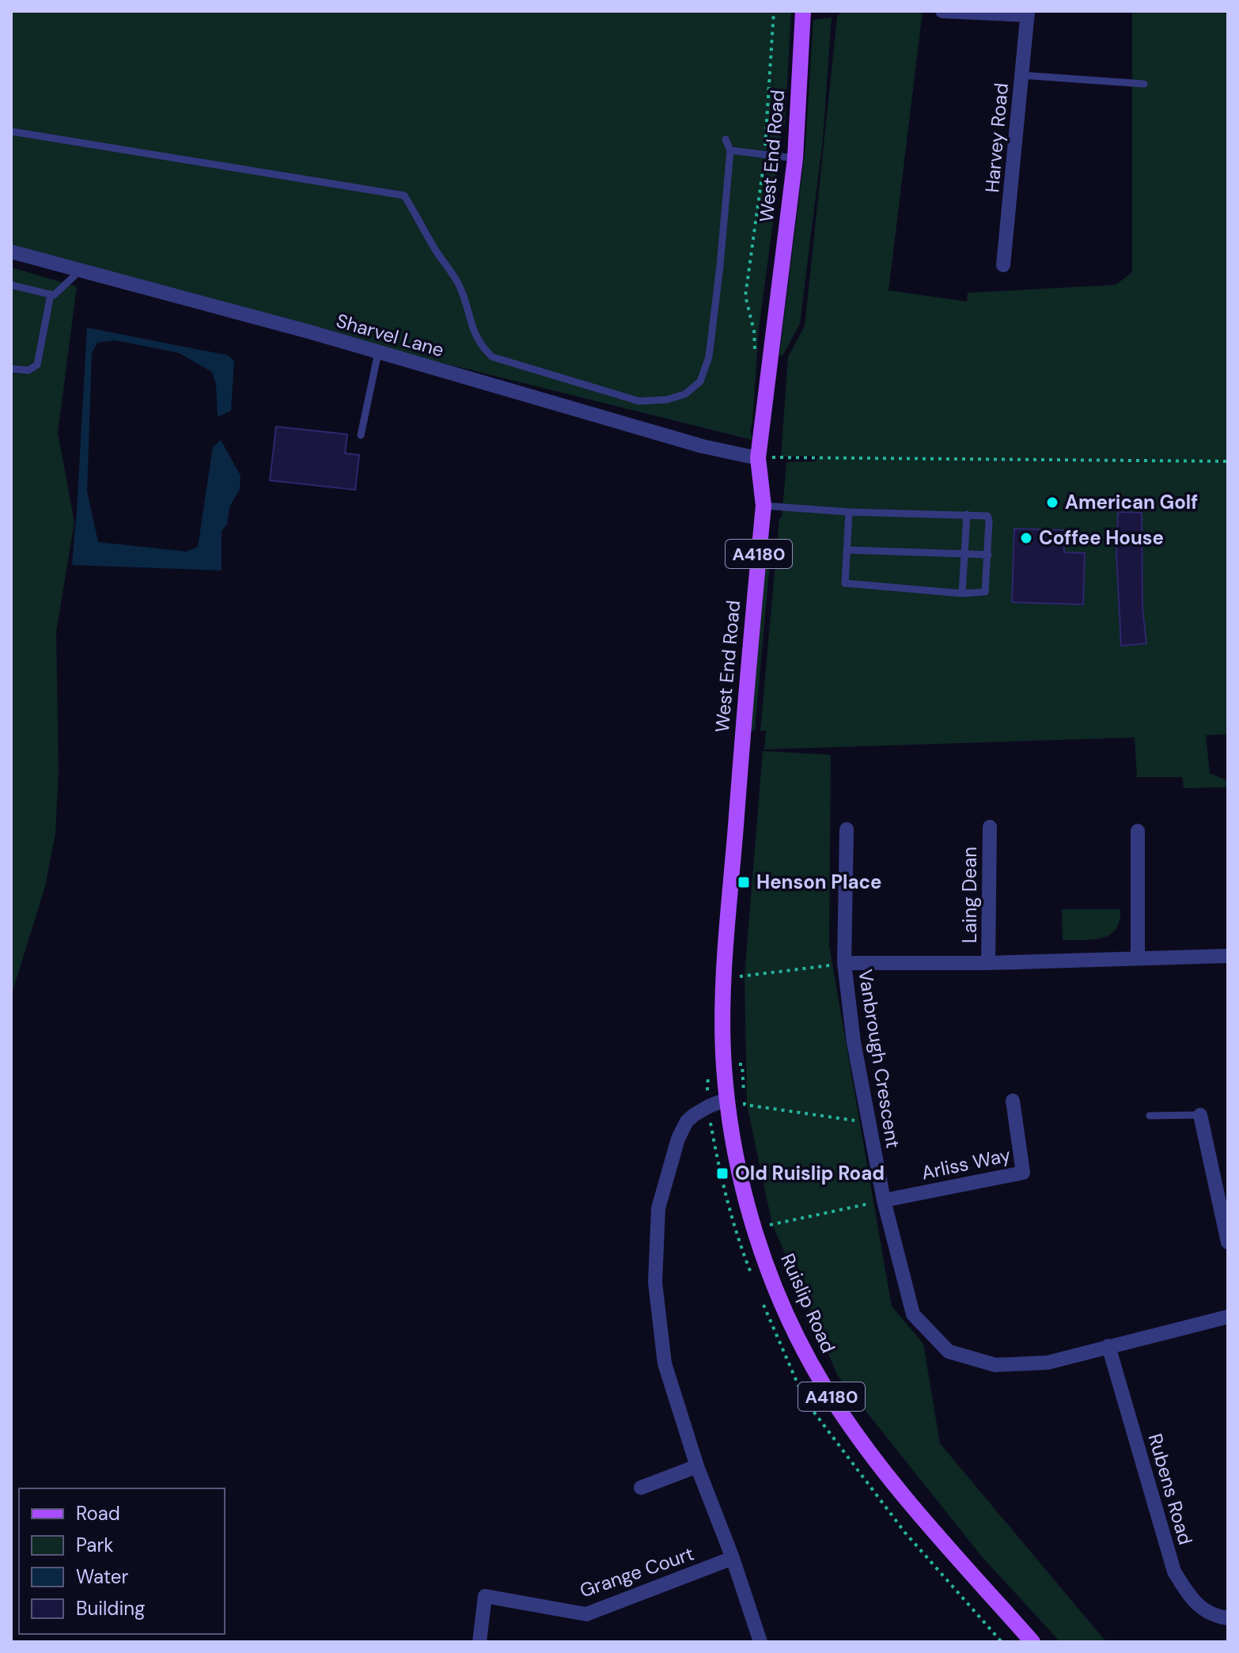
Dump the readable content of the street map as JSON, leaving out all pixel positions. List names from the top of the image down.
{
  "streets": {
    "main road": ["West End Road", "A4180", "Ruislip Road"],
    "street": [
      "Harvey Road",
      "Sharvel Lane",
      "Laing Dean",
      "Vanbrough Crescent",
      "Arliss Way",
      "Rubens Road",
      "Grange Court"
    ]
  },
  "crossings": [
    ["West End Road", "Sharvel Lane"],
    ["West End Road", "Ruislip Road"],
    ["Laing Dean", "Vanbrough Crescent"],
    ["Vanbrough Crescent", "Arliss Way"],
    ["Vanbrough Crescent", "Rubens Road"]
  ],
  "places": {
    "other": ["American Golf", "Coffee House"],
    "transit": ["Henson Place", "Old Ruislip Road"]
  },
  "legend": [
    "Road",
    "Park",
    "Water",
    "Building"
  ]
}
